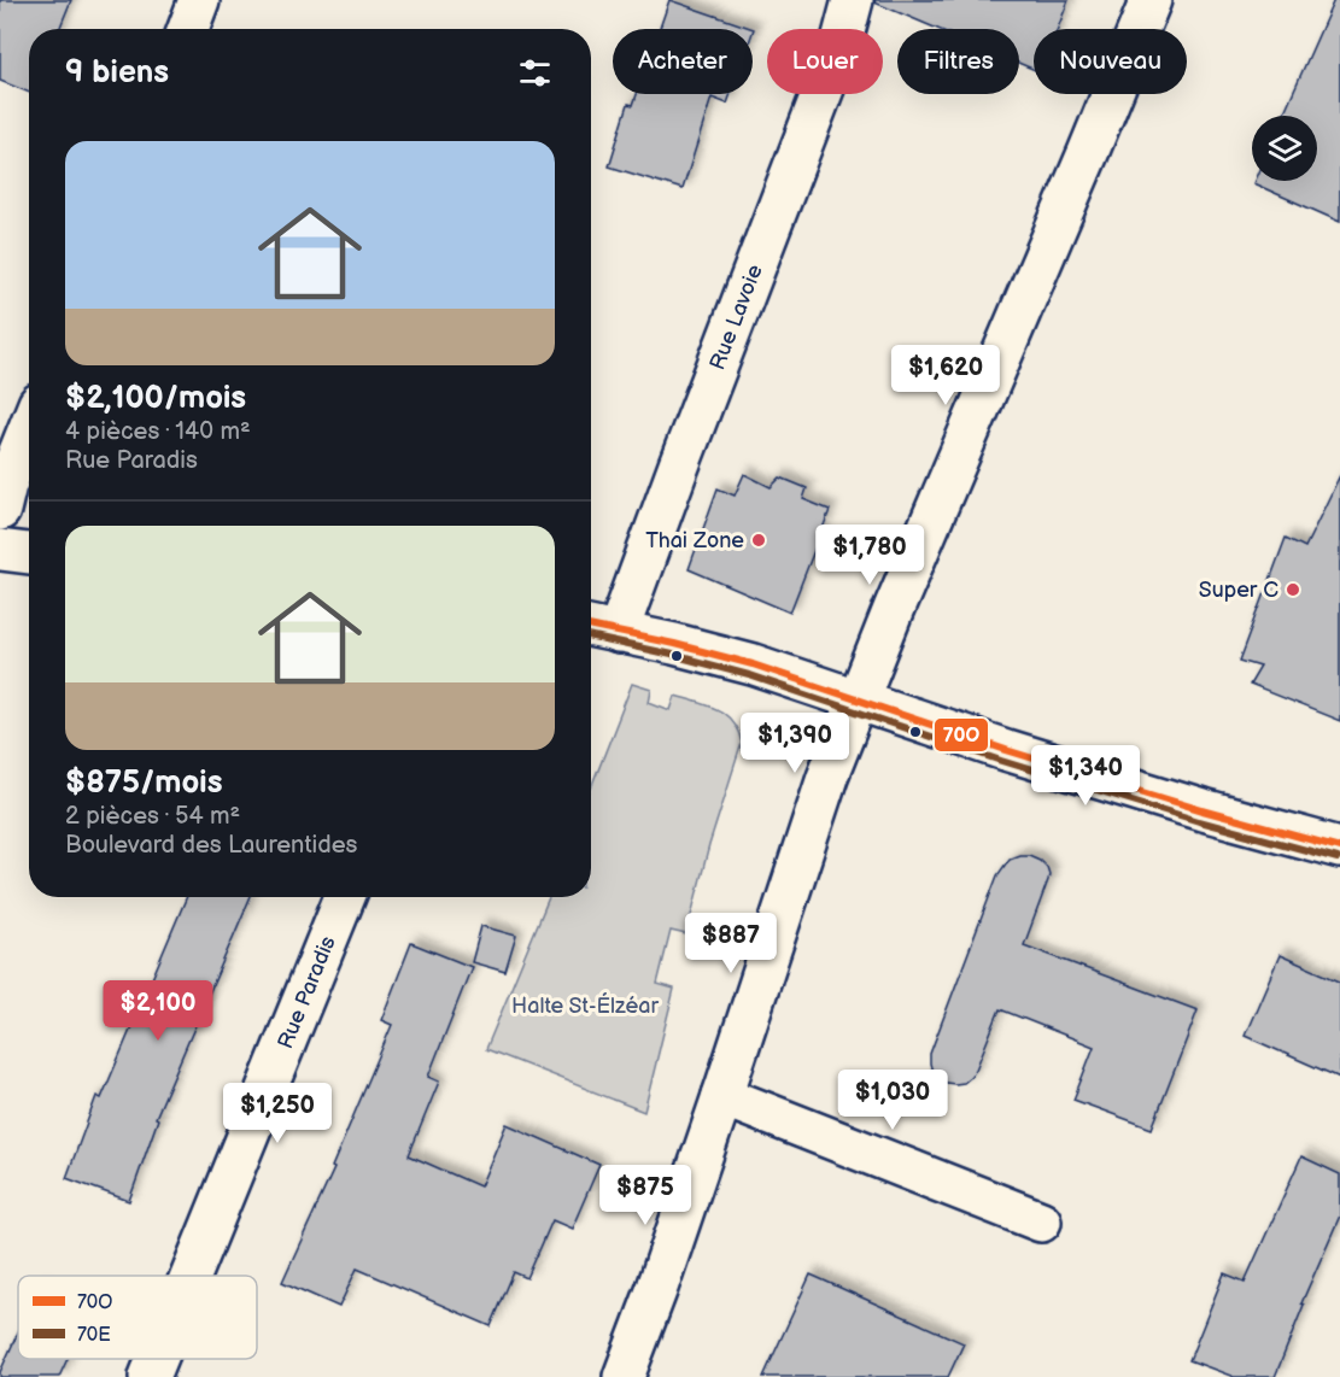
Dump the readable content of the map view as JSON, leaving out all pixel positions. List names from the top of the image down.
{
  "streets": {
    "street": ["Rue Lavoie", "Rue Paradis"]
  },
  "parks": ["Halte St-Élzéar"],
  "places": ["Thai Zone", "Super C"],
  "lines": ["transit line 70O", "transit line 70E"],
  "legend": ["70O", "70E"],
  "page": {
    "chip": [
      "Acheter",
      "Louer",
      "Filtres",
      "Nouveau"
    ],
    "heading": "9 biens",
    "list": [
      {
        "name": "$2,100/mois",
        "note": "4 pièces · 140 m² · Rue Paradis"
      },
      {
        "name": "$875/mois",
        "note": "2 pièces · 54 m² · Boulevard des Laurentides"
      }
    ],
    "price": [
      "$1,620",
      "$1,780",
      "$1,390",
      "$1,340",
      "$887",
      "$2,100",
      "$1,030",
      "$1,250",
      "$875"
    ]
  }
}
